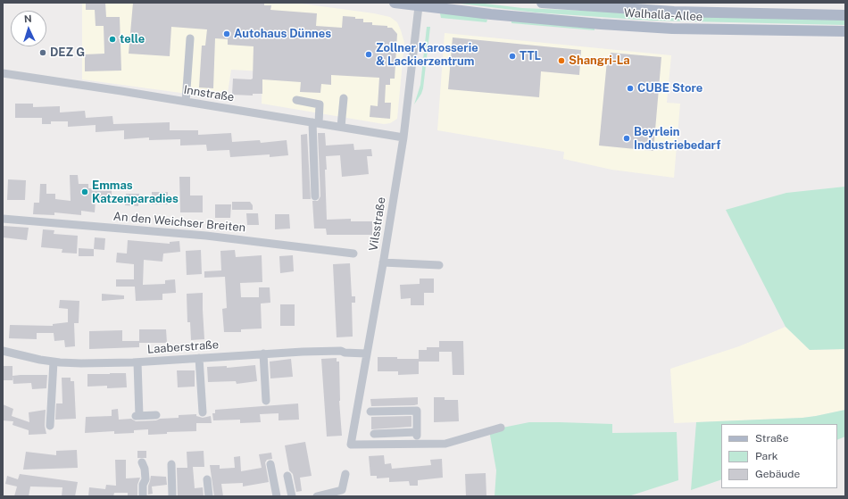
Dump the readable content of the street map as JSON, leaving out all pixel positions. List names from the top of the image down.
{
  "streets": {
    "main road": ["Walhalla-Allee"],
    "street": [
      "Innstraße",
      "An den Weichser Breiten",
      "Vilsstraße",
      "Laaberstraße"
    ]
  },
  "crossings": [
    ["Walhalla-Allee", "Vilsstraße"],
    ["Innstraße", "Vilsstraße"],
    ["Vilsstraße", "Laaberstraße"]
  ],
  "places": [
    "Autohaus Dünnes",
    "telle",
    "DEZ G",
    "Zollner Karosserie & Lackierzentrum",
    "TTL",
    "Shangri-La",
    "CUBE Store",
    "Beyrlein Industriebedarf",
    "Emmas Katzenparadies"
  ],
  "legend": ["Straße", "Park", "Gebäude"],
  "north": "top"
}
